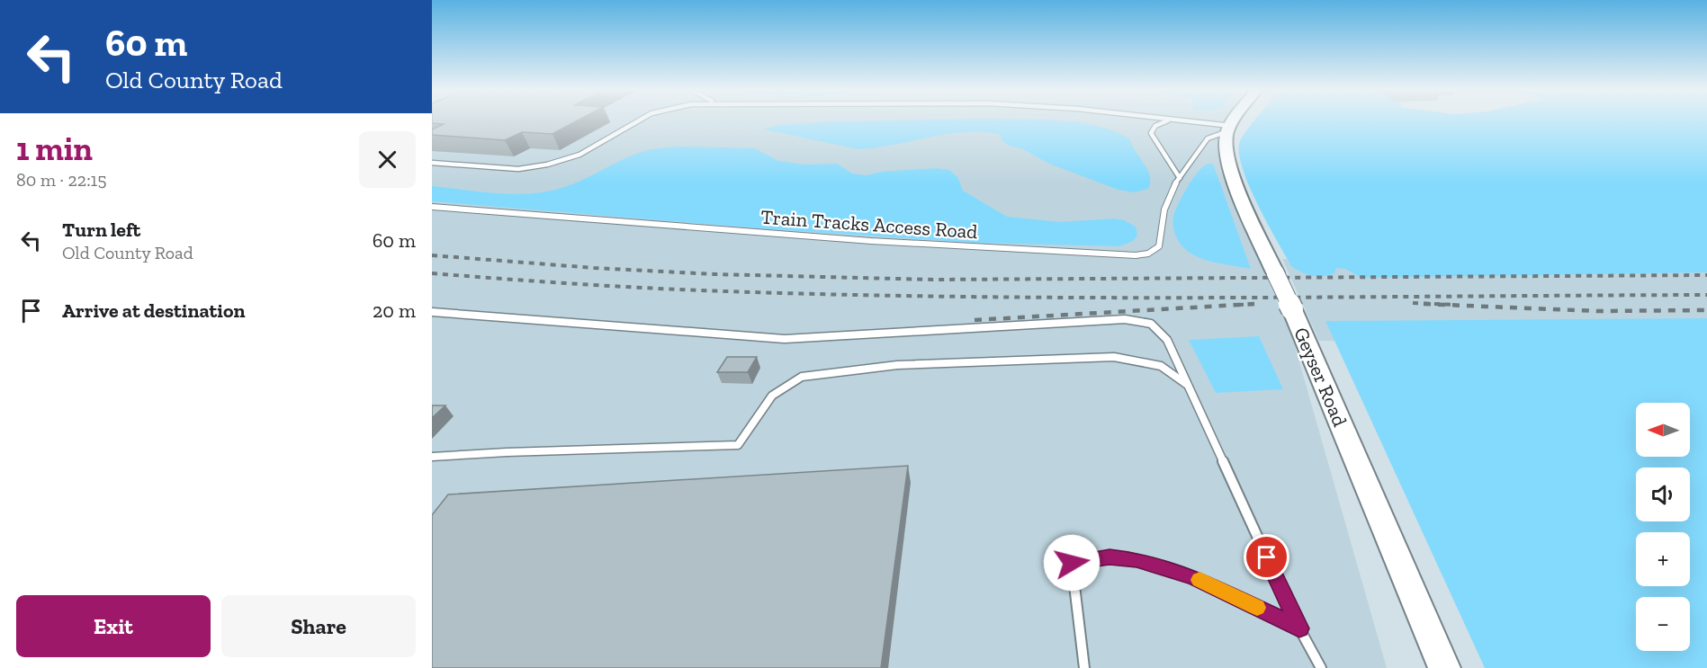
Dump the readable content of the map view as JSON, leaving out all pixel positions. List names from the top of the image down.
{
  "streets": {
    "street": ["Geyser Road"],
    "lane": ["Train Tracks Access Road"]
  },
  "crossings": [
    ["Train Tracks Access Road", "Geyser Road"]
  ],
  "north": "left",
  "page": {
    "turn": ["60 m", "Old County Road"],
    "heading": ["1 min", "80 m · 22:15"],
    "list": [
      {
        "name": "Turn left",
        "note": "Old County Road",
        "value": "60 m"
      },
      {
        "name": "Arrive at destination",
        "value": "20 m"
      }
    ],
    "map_buttons": ["+", "−"],
    "buttons": ["Exit", "Share"]
  }
}
